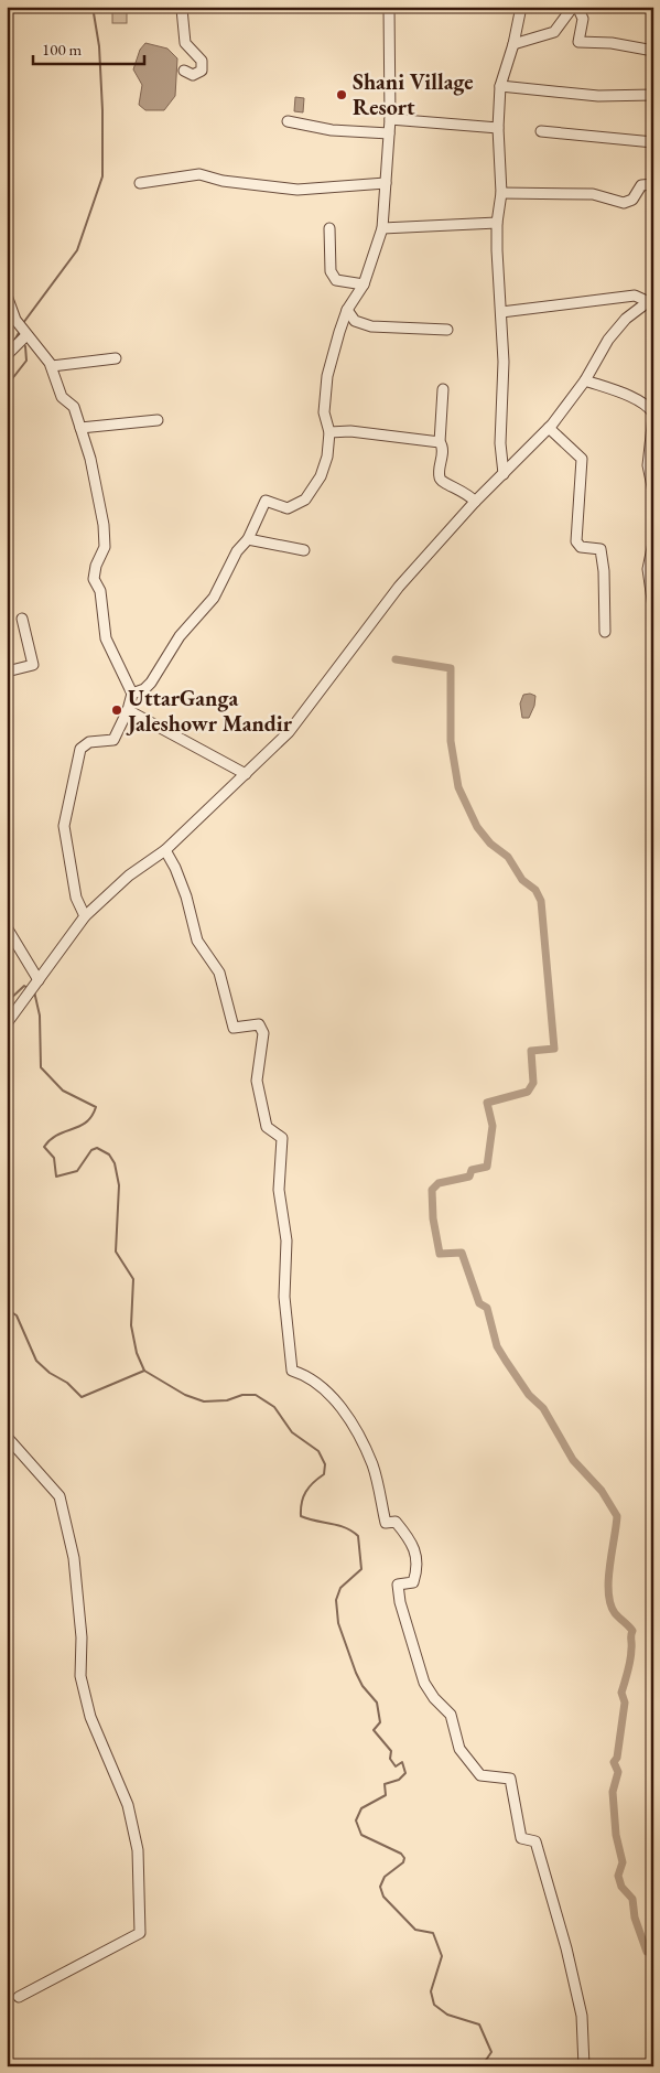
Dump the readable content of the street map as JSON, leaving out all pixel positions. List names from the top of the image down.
{
  "places": ["Shani Village Resort", "UttarGanga Jaleshowr Mandir"],
  "scale_bar": "100 m"
}
